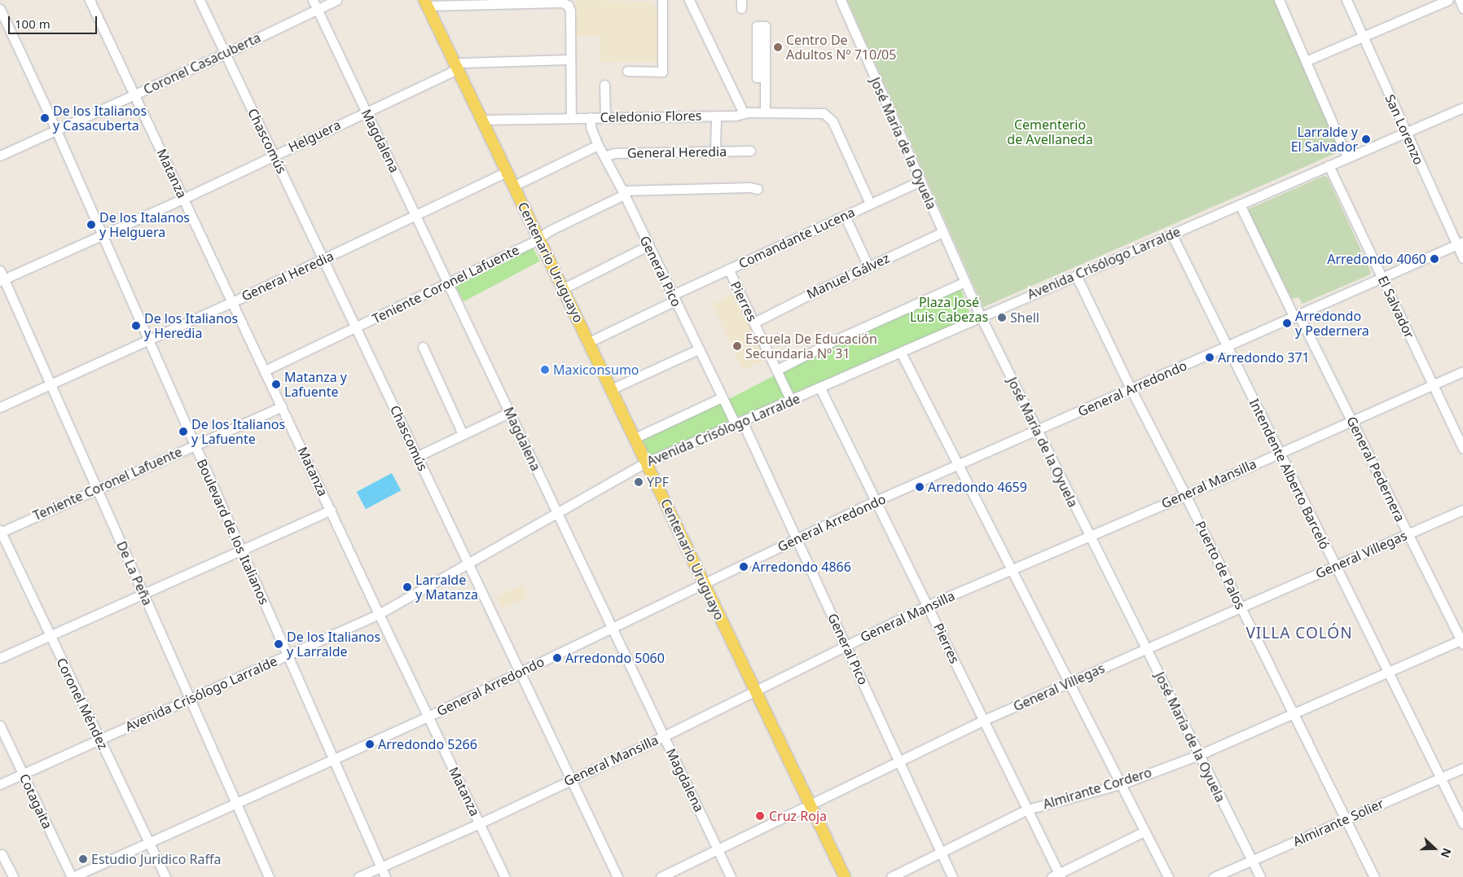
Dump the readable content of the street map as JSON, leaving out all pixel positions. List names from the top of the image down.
{
  "streets": {
    "main road": ["Centenario Uruguayo"],
    "street": [
      "Coronel Casacuberta",
      "Celedonio Flores",
      "San Lorenzo",
      "Helguera",
      "Chascomús",
      "Magdalena",
      "José María de la Oyuela",
      "General Heredia",
      "Matanza",
      "Comandante Lucena",
      "Avenida Crisólogo Larralde",
      "General Pico",
      "Manuel Gálvez",
      "Teniente Coronel Lafuente",
      "Pierres",
      "El Salvador",
      "General Arredondo",
      "General Pedernera",
      "Intendente Alberto Barceló",
      "General Mansilla",
      "Boulevard de los Italianos",
      "General Villegas",
      "Puerto de Palos",
      "De La Peña",
      "Coronel Méndez",
      "Almirante Cordero",
      "Cotagaita",
      "Almirante Solier"
    ]
  },
  "crossings": [
    ["Coronel Casacuberta", "Chascomús"],
    ["Coronel Casacuberta", "Magdalena"],
    ["Coronel Casacuberta", "Matanza"],
    ["Coronel Casacuberta", "Boulevard de los Italianos"],
    ["Celedonio Flores", "Comandante Lucena"],
    ["Celedonio Flores", "Centenario Uruguayo"],
    ["Celedonio Flores", "General Pico"],
    ["San Lorenzo", "Avenida Crisólogo Larralde"],
    ["San Lorenzo", "General Arredondo"],
    ["Helguera", "Chascomús"],
    ["Helguera", "Magdalena"],
    ["Helguera", "Matanza"],
    ["Helguera", "Centenario Uruguayo"],
    ["Helguera", "Boulevard de los Italianos"],
    ["Helguera", "De La Peña"],
    ["Chascomús", "General Heredia"],
    ["Chascomús", "Avenida Crisólogo Larralde"],
    ["Chascomús", "Teniente Coronel Lafuente"],
    ["Chascomús", "General Arredondo"],
    ["Chascomús", "General Mansilla"],
    ["Magdalena", "General Heredia"],
    ["Magdalena", "Avenida Crisólogo Larralde"],
    ["Magdalena", "Teniente Coronel Lafuente"],
    ["Magdalena", "General Arredondo"],
    ["Magdalena", "General Mansilla"],
    ["Magdalena", "General Villegas"],
    ["José María de la Oyuela", "Comandante Lucena"],
    ["José María de la Oyuela", "Avenida Crisólogo Larralde"],
    ["José María de la Oyuela", "Manuel Gálvez"],
    ["José María de la Oyuela", "General Arredondo"],
    ["José María de la Oyuela", "General Mansilla"],
    ["José María de la Oyuela", "General Villegas"],
    ["José María de la Oyuela", "Almirante Cordero"],
    ["José María de la Oyuela", "Almirante Solier"],
    ["General Heredia", "Matanza"],
    ["General Heredia", "Centenario Uruguayo"],
    ["General Heredia", "General Pico"],
    ["General Heredia", "Boulevard de los Italianos"],
    ["General Heredia", "De La Peña"],
    ["Matanza", "Avenida Crisólogo Larralde"],
    ["Matanza", "Teniente Coronel Lafuente"],
    ["Matanza", "General Arredondo"],
    ["Matanza", "General Mansilla"],
    ["Comandante Lucena", "Centenario Uruguayo"],
    ["Comandante Lucena", "General Pico"],
    ["Comandante Lucena", "Pierres"],
    ["Centenario Uruguayo", "Avenida Crisólogo Larralde"],
    ["Centenario Uruguayo", "Teniente Coronel Lafuente"],
    ["Centenario Uruguayo", "General Arredondo"],
    ["Centenario Uruguayo", "General Mansilla"],
    ["Centenario Uruguayo", "General Villegas"],
    ["Avenida Crisólogo Larralde", "General Pico"],
    ["Avenida Crisólogo Larralde", "Pierres"],
    ["Avenida Crisólogo Larralde", "El Salvador"],
    ["Avenida Crisólogo Larralde", "General Pedernera"],
    ["Avenida Crisólogo Larralde", "Intendente Alberto Barceló"],
    ["Avenida Crisólogo Larralde", "Boulevard de los Italianos"],
    ["Avenida Crisólogo Larralde", "Puerto de Palos"],
    ["Avenida Crisólogo Larralde", "De La Peña"],
    ["Avenida Crisólogo Larralde", "Coronel Méndez"],
    ["Avenida Crisólogo Larralde", "Cotagaita"],
    ["General Pico", "Teniente Coronel Lafuente"],
    ["General Pico", "General Arredondo"],
    ["General Pico", "General Mansilla"],
    ["General Pico", "General Villegas"],
    ["General Pico", "Almirante Cordero"],
    ["Manuel Gálvez", "Pierres"],
    ["Teniente Coronel Lafuente", "Boulevard de los Italianos"],
    ["Teniente Coronel Lafuente", "De La Peña"],
    ["Teniente Coronel Lafuente", "Coronel Méndez"],
    ["Pierres", "General Arredondo"],
    ["Pierres", "General Mansilla"],
    ["Pierres", "General Villegas"],
    ["Pierres", "Almirante Cordero"],
    ["El Salvador", "General Arredondo"],
    ["El Salvador", "General Mansilla"],
    ["General Arredondo", "General Pedernera"],
    ["General Arredondo", "Intendente Alberto Barceló"],
    ["General Arredondo", "Boulevard de los Italianos"],
    ["General Arredondo", "Puerto de Palos"],
    ["General Arredondo", "De La Peña"],
    ["General Arredondo", "Coronel Méndez"],
    ["General Arredondo", "Cotagaita"],
    ["General Pedernera", "General Mansilla"],
    ["General Pedernera", "General Villegas"],
    ["General Pedernera", "Almirante Cordero"],
    ["Intendente Alberto Barceló", "General Mansilla"],
    ["Intendente Alberto Barceló", "General Villegas"],
    ["Intendente Alberto Barceló", "Almirante Cordero"],
    ["Intendente Alberto Barceló", "Almirante Solier"],
    ["General Mansilla", "Boulevard de los Italianos"],
    ["General Mansilla", "Puerto de Palos"],
    ["General Villegas", "Puerto de Palos"],
    ["Puerto de Palos", "Almirante Cordero"],
    ["Puerto de Palos", "Almirante Solier"]
  ],
  "districts": ["VILLA COLÓN"],
  "parks": ["Cementerio de Avellaneda", "Plaza José Luis Cabezas"],
  "places": [
    "Centro De Adultos Nº 710/05",
    "De los Italianos y Casacuberta",
    "Larralde y El Salvador",
    "De los Italanos y Helguera",
    "Arredondo 4060",
    "Shell",
    "Arredondo y Pedernera",
    "De los Italianos y Heredia",
    "Escuela De Educación Secundaria Nº 31",
    "Arredondo 371",
    "Maxiconsumo",
    "Matanza y Lafuente",
    "De los Italianos y Lafuente",
    "YPF",
    "Arredondo 4659",
    "Arredondo 4866",
    "Larralde y Matanza",
    "De los Italianos y Larralde",
    "Arredondo 5060",
    "Arredondo 5266",
    "Cruz Roja",
    "Estudio Juridico Raffa"
  ],
  "scale_bar": "100 m",
  "north": "right"
}
